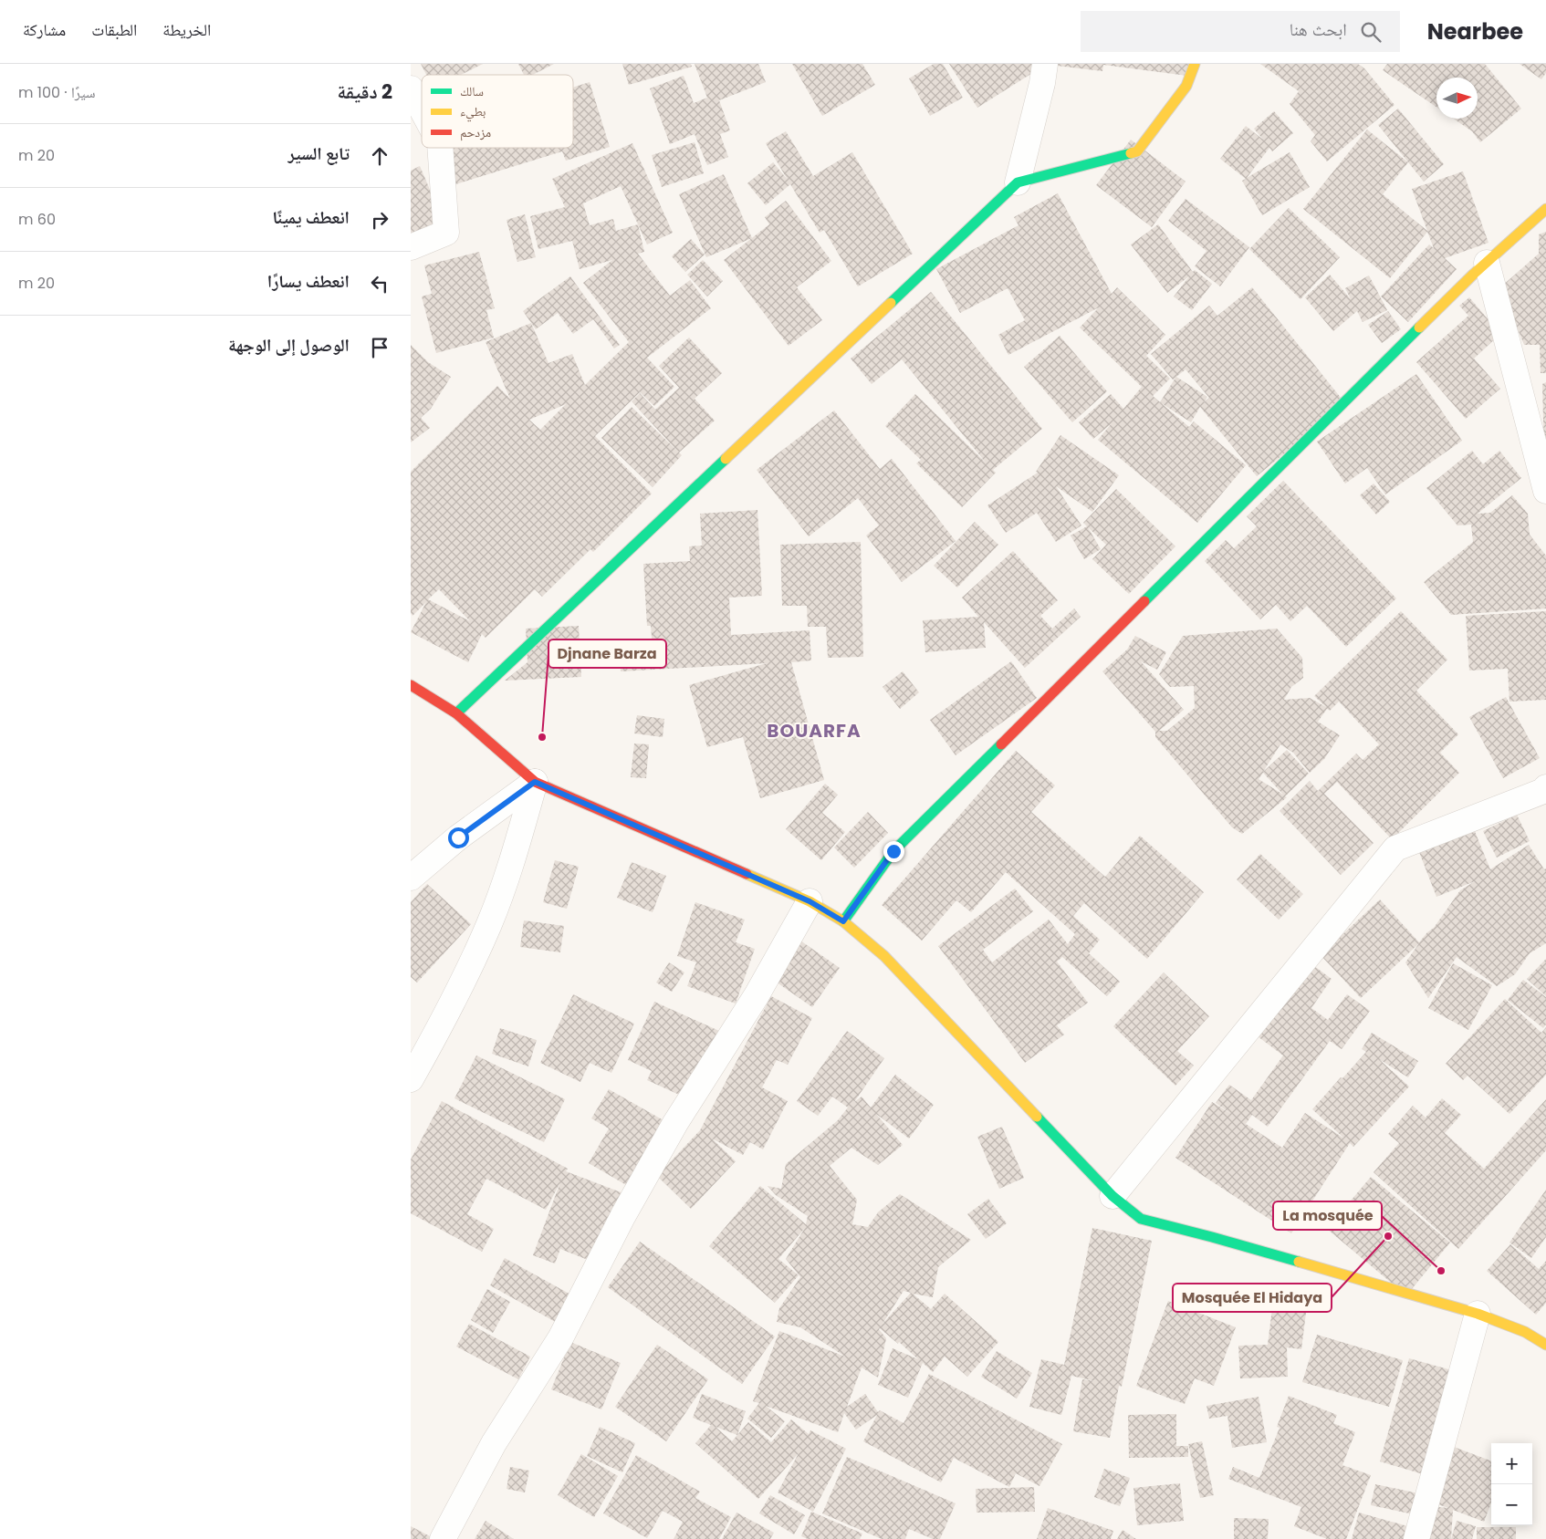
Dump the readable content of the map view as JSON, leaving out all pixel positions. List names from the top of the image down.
{
  "districts": ["BOUARFA"],
  "places": ["Djnane Barza", "Mosquée El Hidaya", "La mosquée"],
  "legend": ["سالك", "بطيء", "مزدحم"],
  "north": "right",
  "page": {
    "header": "Nearbee",
    "search": "ابحث هنا",
    "nav": ["الخريطة", "الطبقات", "مشاركة"],
    "heading": ["2 دقيقة", "سيرًا · 100 m"],
    "list": [
      ["تابع السير", "20 m"],
      ["انعطف يمينًا", "60 m"],
      ["انعطف يسارًا", "20 m"],
      "الوصول إلى الوجهة"
    ],
    "map_buttons": ["+", "−"]
  }
}
